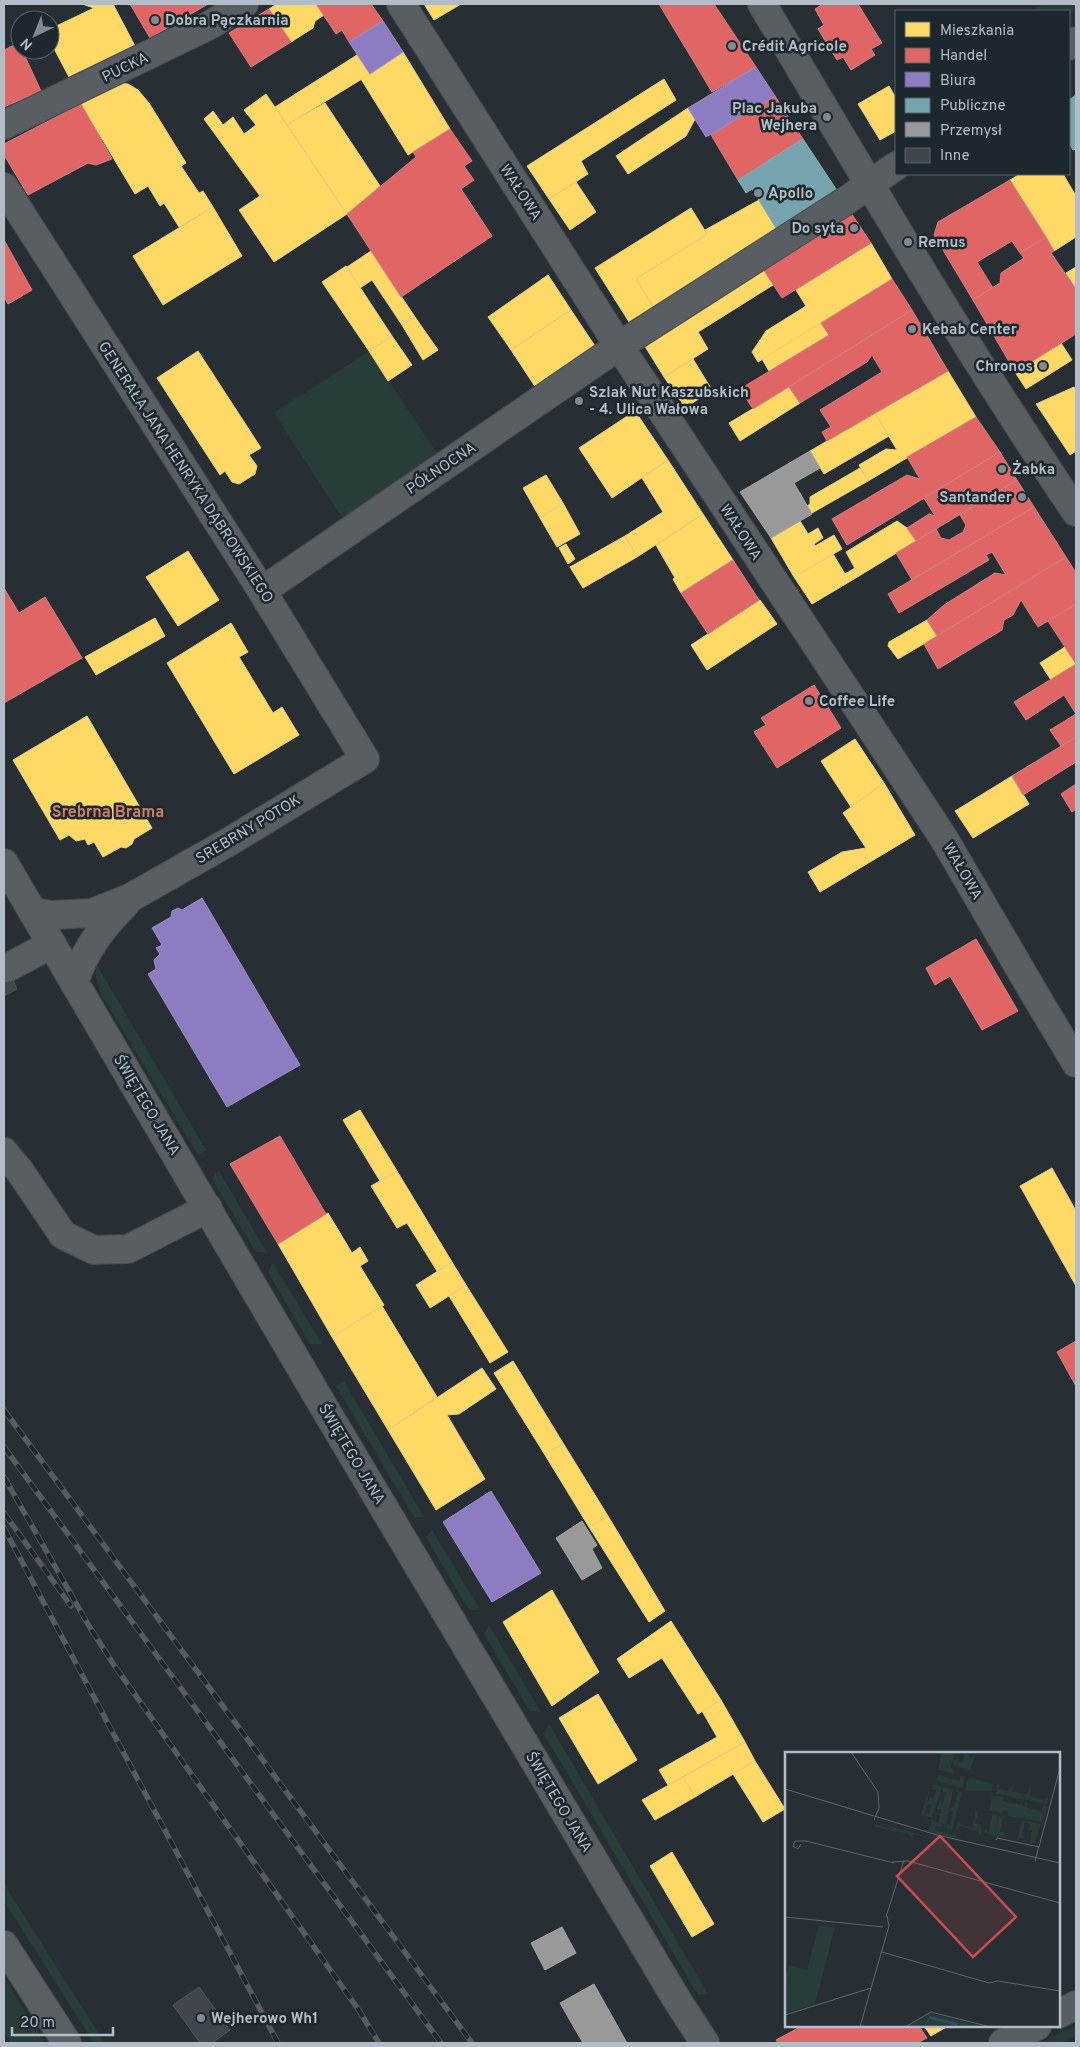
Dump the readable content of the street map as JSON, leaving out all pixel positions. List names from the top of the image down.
{
  "streets": {
    "street": [
      "PUCKA",
      "WAŁOWA",
      "PÓŁNOCNA",
      "GENERAŁA JANA HENRYKA DĄBROWSKIEGO",
      "SREBRNY POTOK",
      "ŚWIĘTEGO JANA"
    ]
  },
  "crossings": [
    ["WAŁOWA", "PÓŁNOCNA"],
    ["PÓŁNOCNA", "GENERAŁA JANA HENRYKA DĄBROWSKIEGO"],
    ["GENERAŁA JANA HENRYKA DĄBROWSKIEGO", "SREBRNY POTOK"],
    ["SREBRNY POTOK", "ŚWIĘTEGO JANA"]
  ],
  "districts": ["Srebrna Brama"],
  "places": [
    "Dobra Pączkarnia",
    "Crédit Agricole",
    "Plac Jakuba Wejhera",
    "Apollo",
    "Do syta",
    "Remus",
    "Kebab Center",
    "Chronos",
    "Szlak Nut Kaszubskich - 4. Ulica Wałowa",
    "Żabka",
    "Santander",
    "Coffee Life",
    "Wejherowo Wh1"
  ],
  "legend": [
    "Mieszkania",
    "Handel",
    "Biura",
    "Publiczne",
    "Przemysł",
    "Inne"
  ],
  "scale_bar": "20 m",
  "north": "bottom left"
}
